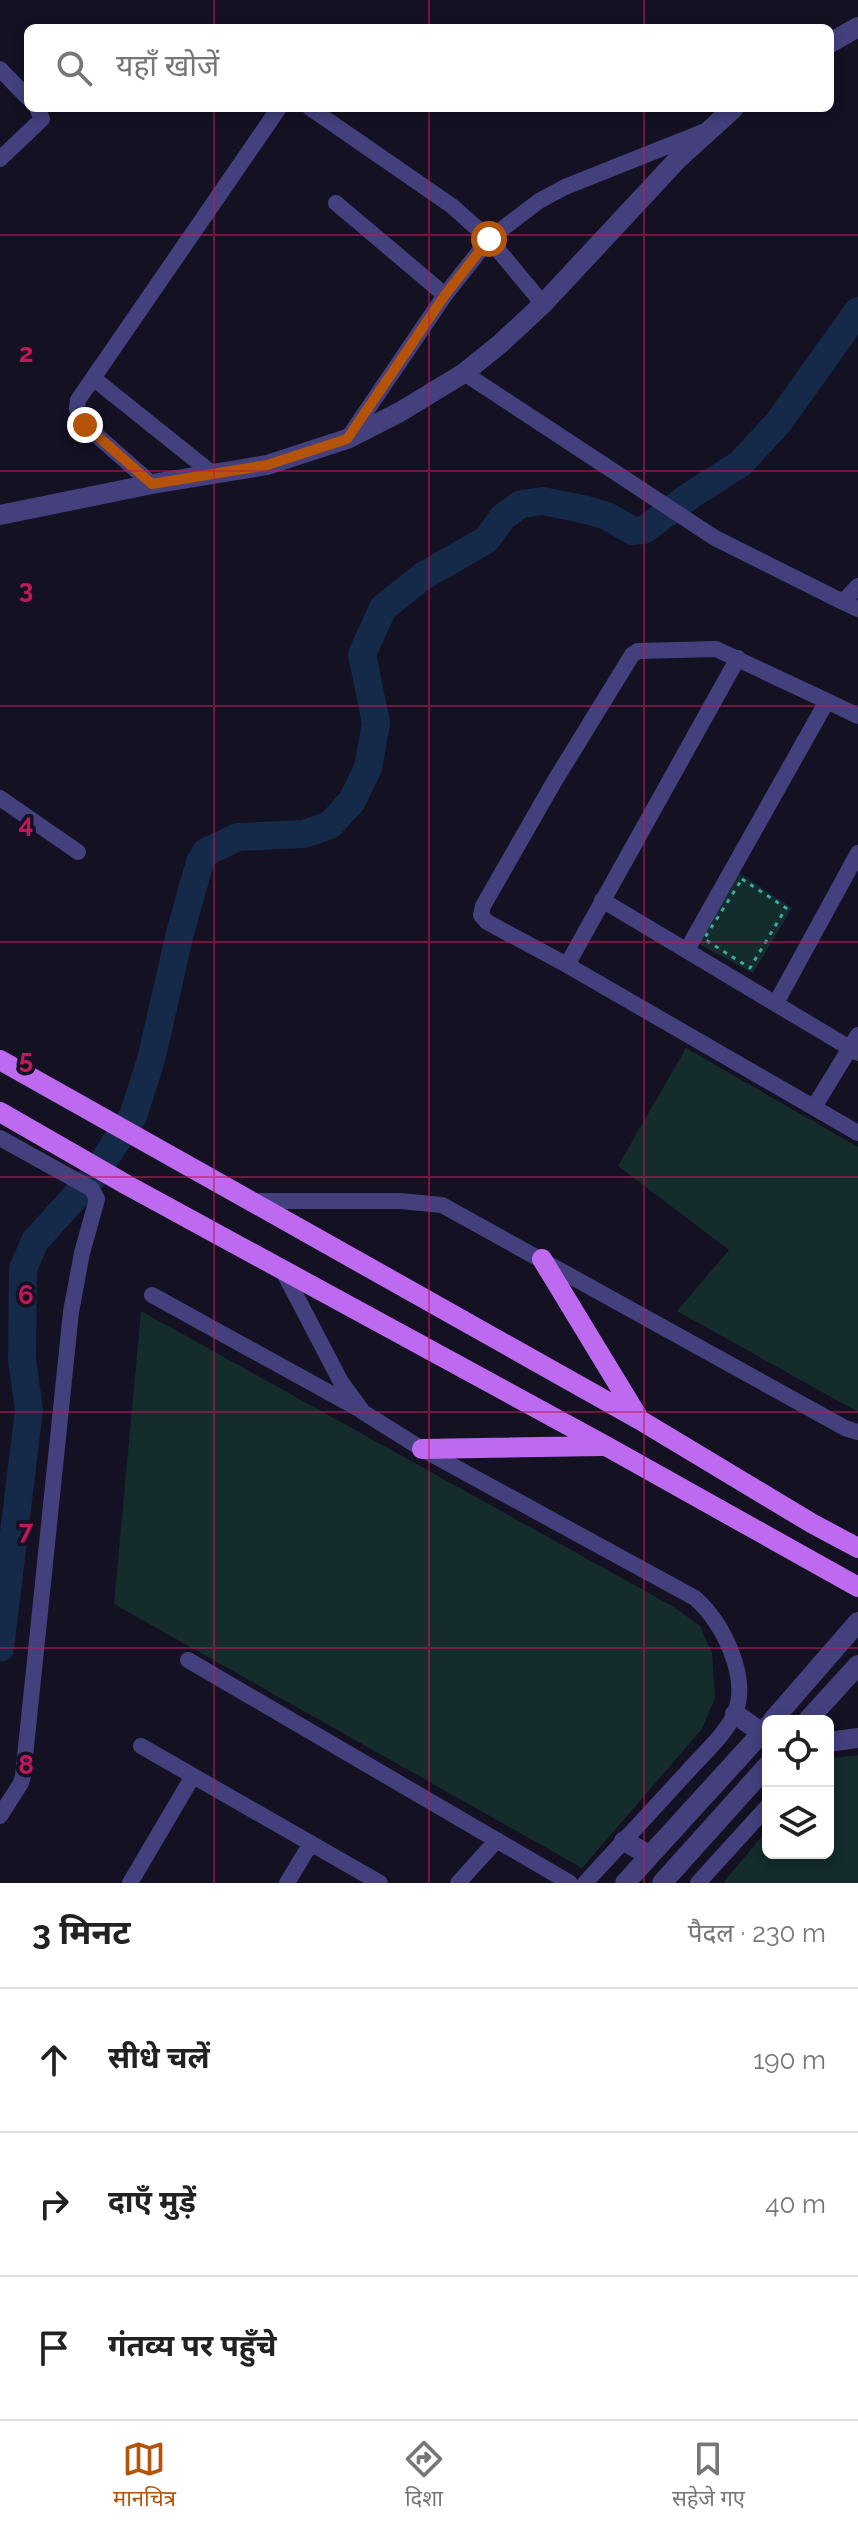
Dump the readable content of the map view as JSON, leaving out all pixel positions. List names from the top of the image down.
{
  "page": {
    "search": "यहाँ खोजें",
    "heading": ["3 मिनट", "पैदल · 230 m"],
    "list": [
      ["सीधे चलें", "190 m"],
      ["दाएँ मुड़ें", "40 m"],
      "गंतव्य पर पहुँचे"
    ],
    "nav": ["मानचित्र", "दिशा", "सहेजे गए"]
  },
  "grid": {
    "rows": [
      "2",
      "3",
      "4",
      "5",
      "6",
      "7",
      "8"
    ]
  }
}
